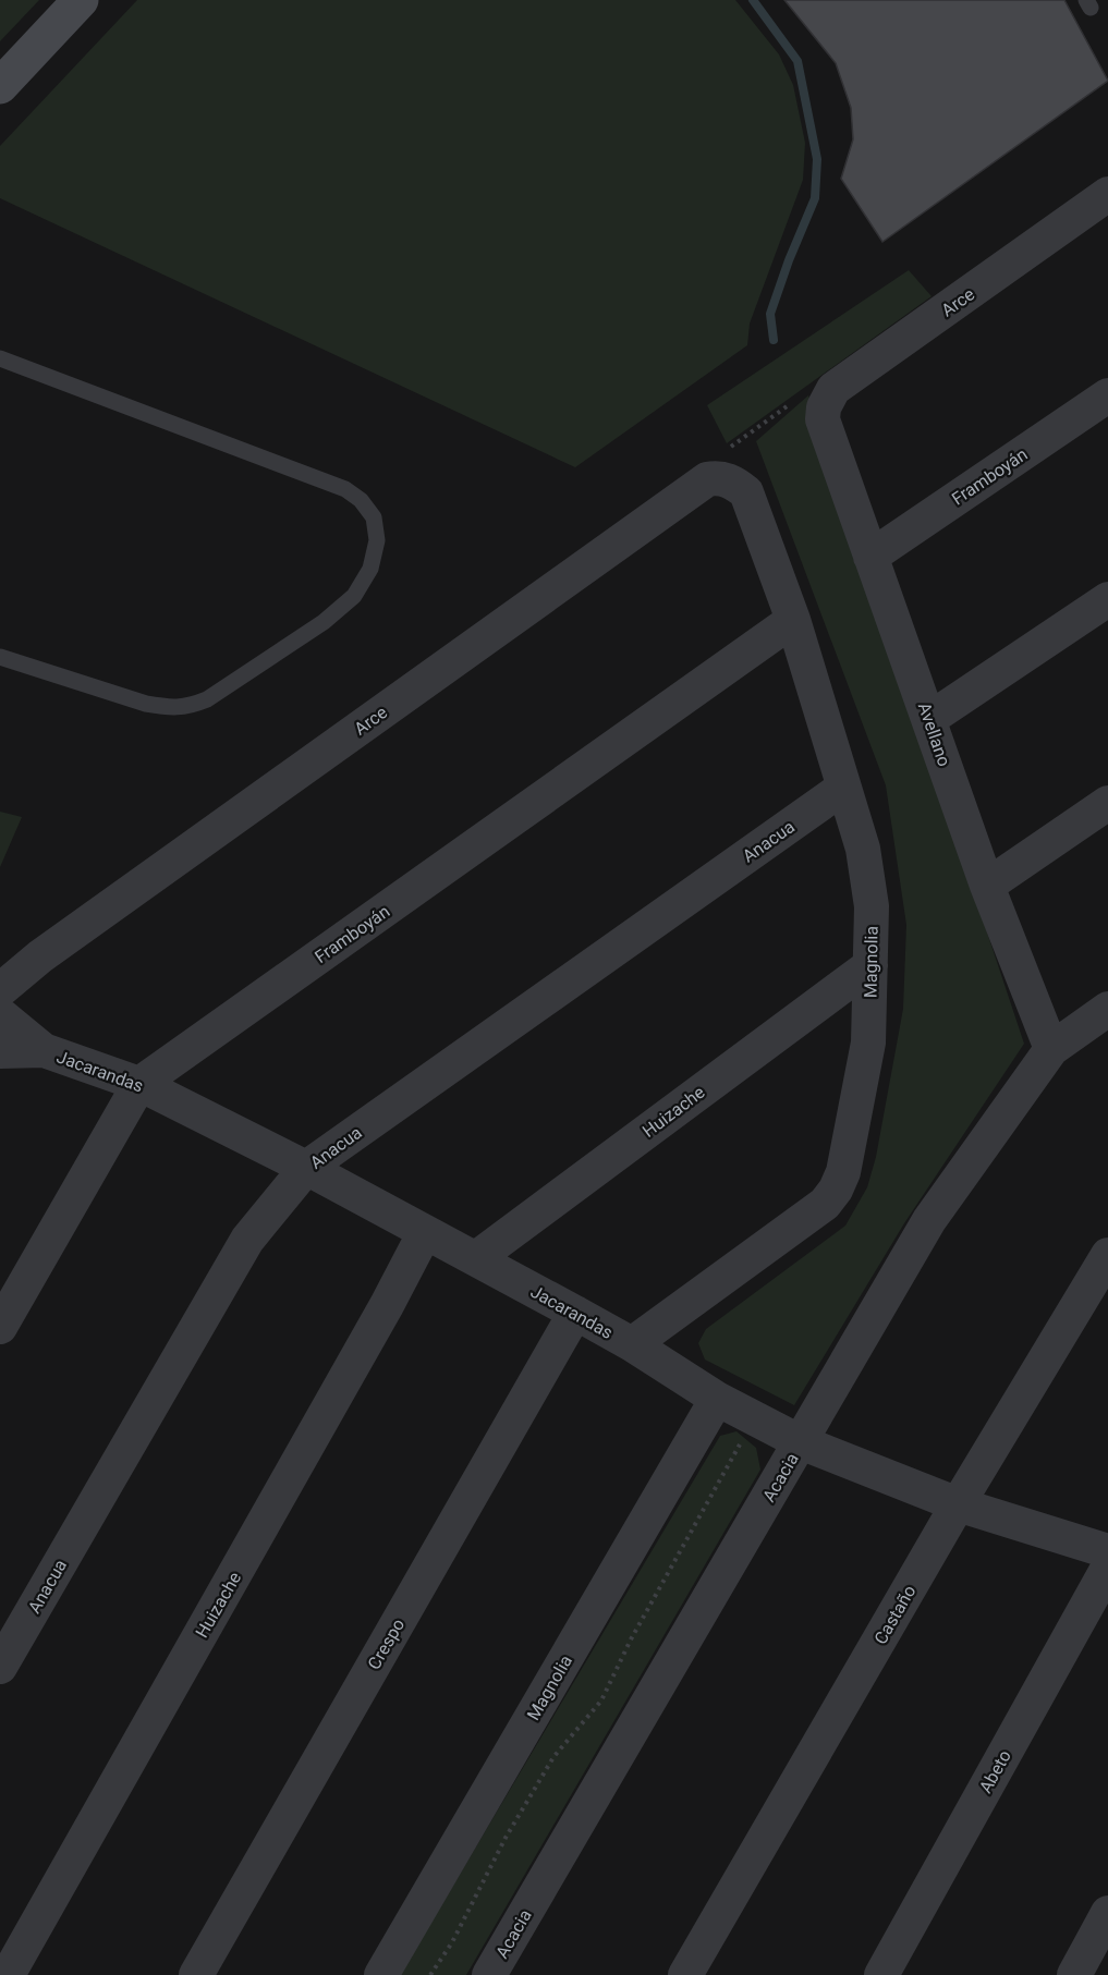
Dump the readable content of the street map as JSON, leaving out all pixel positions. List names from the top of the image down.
{
  "streets": {
    "street": [
      "Arce",
      "Framboyán",
      "Avellano",
      "Anacua",
      "Magnolia",
      "Jacarandas",
      "Huizache",
      "Acacia",
      "Castaño",
      "Crespo",
      "Abeto"
    ]
  },
  "crossings": [
    ["Arce", "Avellano"],
    ["Arce", "Magnolia"],
    ["Framboyán", "Avellano"],
    ["Framboyán", "Magnolia"],
    ["Framboyán", "Jacarandas"],
    ["Avellano", "Acacia"],
    ["Anacua", "Magnolia"],
    ["Anacua", "Jacarandas"],
    ["Magnolia", "Jacarandas"],
    ["Magnolia", "Huizache"],
    ["Jacarandas", "Huizache"],
    ["Jacarandas", "Acacia"],
    ["Jacarandas", "Castaño"],
    ["Jacarandas", "Crespo"]
  ]
}
